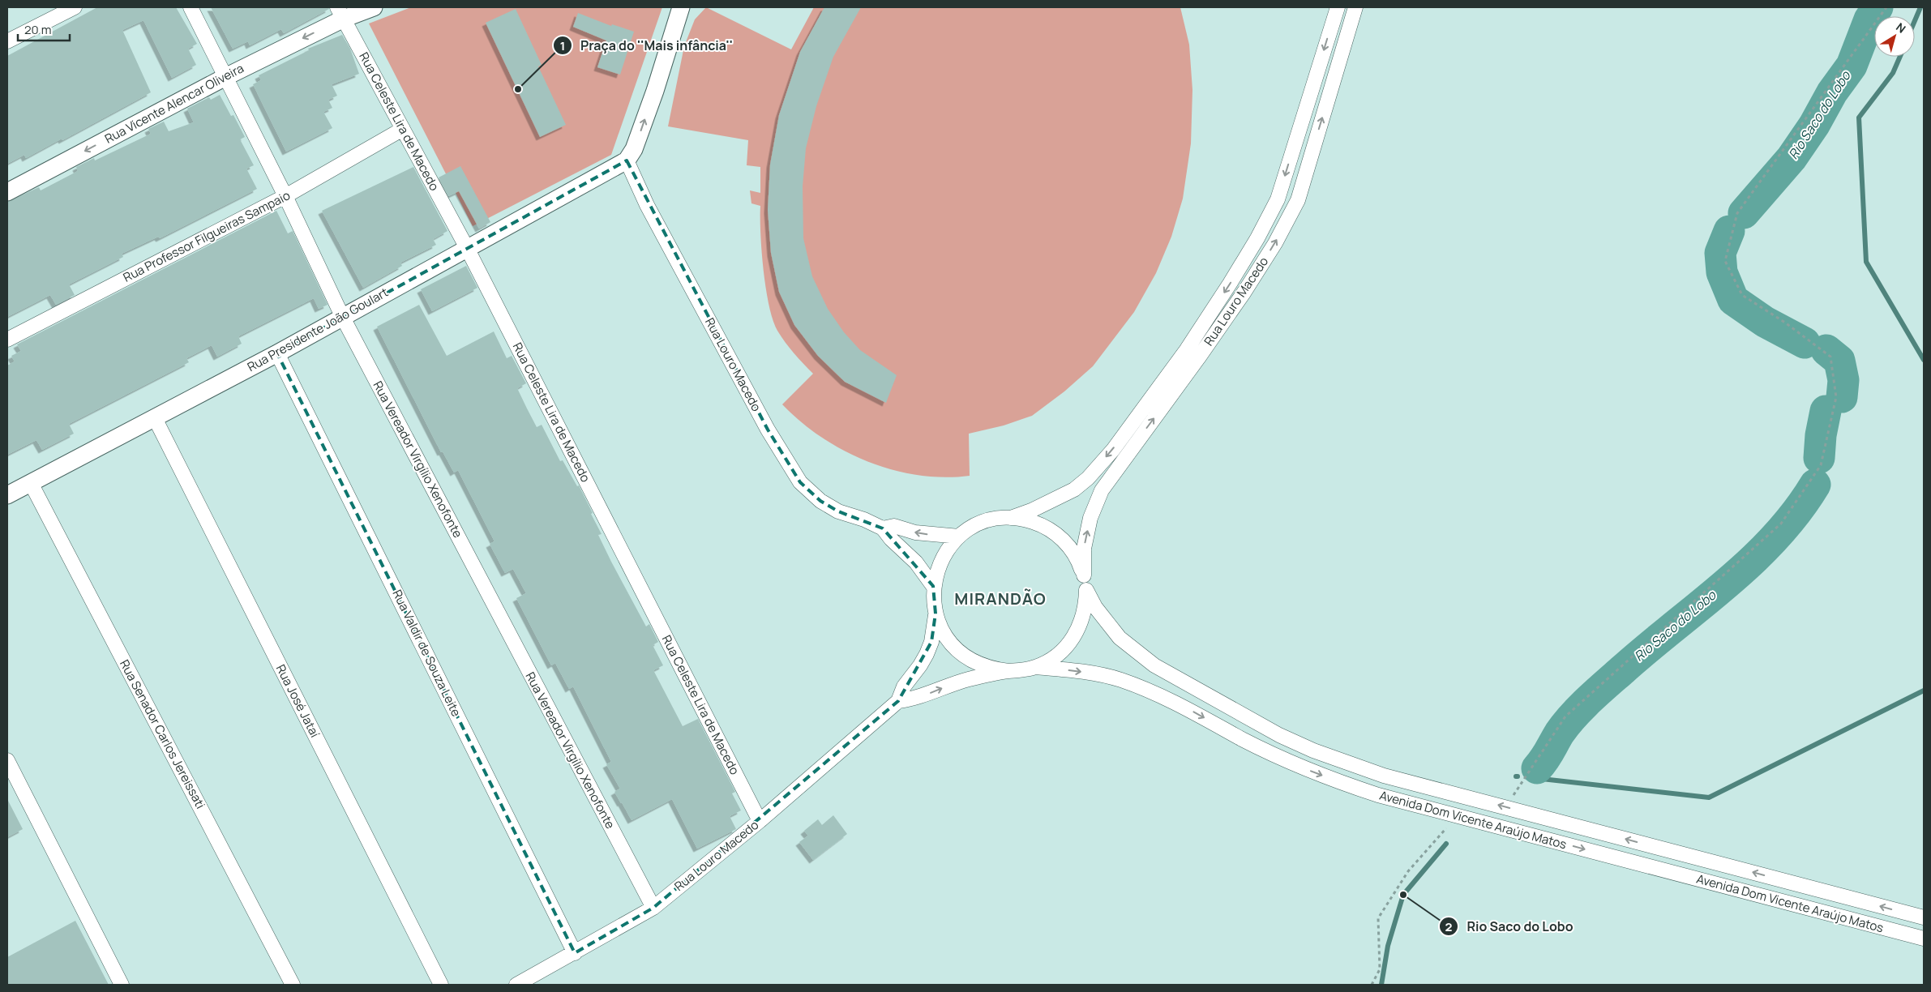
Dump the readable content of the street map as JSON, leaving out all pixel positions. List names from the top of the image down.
{
  "streets": {
    "street": [
      "Rua Vicente Alencar Oliveira",
      "Rua Celeste Lira de Macedo",
      "Rua Professor Filgueiras Sampaio",
      "Rua Louro Macedo",
      "Rua Presidente João Goulart",
      "Rua Vereador Virgílio Xenofonte",
      "Rua Valdir de Souza Leite",
      "Rua José Jataí",
      "Rua Senador Carlos Jereissati",
      "Avenida Dom Vicente Araújo Matos"
    ]
  },
  "crossings": [
    ["Rua Vicente Alencar Oliveira", "Rua Celeste Lira de Macedo"],
    ["Rua Vicente Alencar Oliveira", "Rua Vereador Virgílio Xenofonte"],
    ["Rua Celeste Lira de Macedo", "Rua Professor Filgueiras Sampaio"],
    ["Rua Celeste Lira de Macedo", "Rua Louro Macedo"],
    ["Rua Celeste Lira de Macedo", "Rua Presidente João Goulart"],
    ["Rua Professor Filgueiras Sampaio", "Rua Vereador Virgílio Xenofonte"],
    ["Rua Louro Macedo", "Rua Presidente João Goulart"],
    ["Rua Louro Macedo", "Rua Vereador Virgílio Xenofonte"],
    ["Rua Louro Macedo", "Rua Valdir de Souza Leite"],
    ["Rua Louro Macedo", "Avenida Dom Vicente Araújo Matos"],
    ["Rua Presidente João Goulart", "Rua Vereador Virgílio Xenofonte"],
    ["Rua Presidente João Goulart", "Rua Valdir de Souza Leite"],
    ["Rua Presidente João Goulart", "Rua José Jataí"],
    ["Rua Presidente João Goulart", "Rua Senador Carlos Jereissati"]
  ],
  "one_way": ["Rua Vicente Alencar Oliveira"],
  "districts": ["MIRANDÃO"],
  "water": ["Rio Saco do Lobo"],
  "places": ["Praça do ''Mais infância''", "Rio Saco do Lobo"],
  "scale_bar": "20 m",
  "north": "top right"
}
